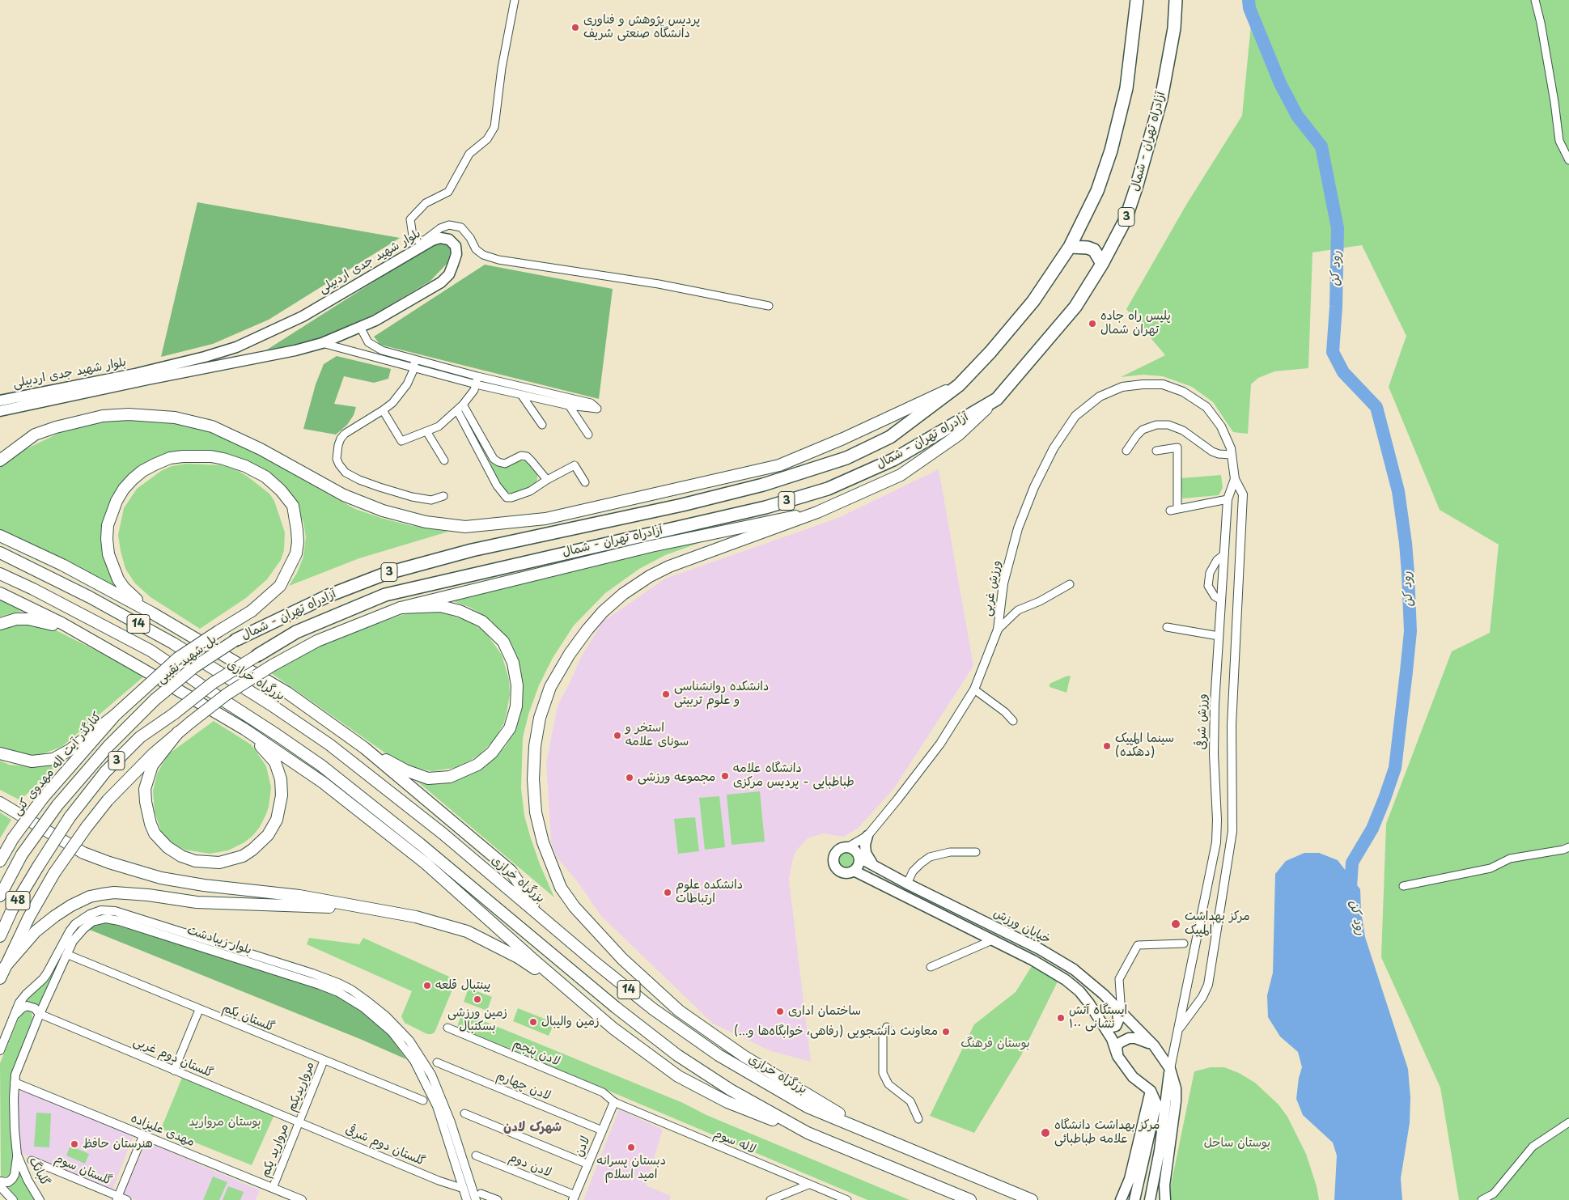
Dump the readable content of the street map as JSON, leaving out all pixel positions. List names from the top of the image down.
{
  "streets": {
    "highway": ["آزادراه تهران - شمال", "3"],
    "main road": [
      "بلوار شهید جدی اردبیلی",
      "14",
      "پل شهید نقیبی",
      "بزرگراه خرازی",
      "کنارگذر آیت اله مهدوی کنی",
      "48",
      "خیابان ورزش"
    ],
    "street": [
      "ورزش غربی",
      "ورزش شرقی",
      "بلوار زیبادشت",
      "گلستان یکم",
      "لادن پنجم",
      "گلستان دوم غربی",
      "لادن چهارم",
      "مرواریدیکم",
      "مهدی علیزاده",
      "لاله سوم",
      "گلستان دوم شرقی",
      "لادن",
      "مروارید یکم",
      "لادن دوم",
      "گلستان سوم",
      "گلبانگ"
    ]
  },
  "crossings": [
    ["آزادراه تهران - شمال", "3"],
    ["آزادراه تهران - شمال", "پل شهید نقیبی"],
    ["3", "48"],
    ["ورزش غربی", "ورزش شرقی"],
    ["ورزش غربی", "خیابان ورزش"],
    ["پل شهید نقیبی", "کنارگذر آیت اله مهدوی کنی"],
    ["پل شهید نقیبی", "48"],
    ["ورزش شرقی", "خیابان ورزش"],
    ["بلوار زیبادشت", "گلستان یکم"],
    ["بلوار زیبادشت", "گلستان دوم غربی"],
    ["بلوار زیبادشت", "مهدی علیزاده"],
    ["بلوار زیبادشت", "گلستان دوم شرقی"],
    ["بلوار زیبادشت", "گلبانگ"],
    ["گلستان یکم", "مرواریدیکم"],
    ["لادن پنجم", "لاله سوم"],
    ["لادن پنجم", "لادن"],
    ["گلستان دوم غربی", "مرواریدیکم"],
    ["گلستان دوم غربی", "گلستان دوم شرقی"],
    ["گلستان دوم غربی", "مروارید یکم"],
    ["لادن چهارم", "لادن"],
    ["مرواریدیکم", "گلستان دوم شرقی"],
    ["مرواریدیکم", "مروارید یکم"],
    ["مهدی علیزاده", "مروارید یکم"],
    ["لاله سوم", "لادن"],
    ["گلستان دوم شرقی", "مروارید یکم"],
    ["لادن", "لادن دوم"]
  ],
  "districts": ["شهرک لادن"],
  "water": ["رود کن"],
  "parks": ["بوستان فرهنگ", "بوستان مروارید", "بوستان ساحل"],
  "places": [
    "پردیس پژوهش و فناوری دانشگاه صنعتی شریف",
    "پلیس راه جاده تهران شمال",
    "دانشکده روانشناسی و علوم تربیتی",
    "استخر و سونای علامه",
    "سینما المپیک (دهکده)",
    "دانشگاه علامه طباطبایی - پردیس مرکزی",
    "مجموعه ورزشی",
    "دانشکده علوم ارتباطات",
    "مرکز بهداشت المپیک",
    "پینتبال قلعه",
    "زمین ورزشی بسکتبال",
    "ساختمان اداری",
    "ایستگاه آتش نشانی ۱۰۰",
    "زمین والیبال",
    "معاونت دانشجویی (رفاهی، خوابگاه‌ها و...)",
    "مرکز بهداشت دانشگاه علامه طباطبائی",
    "هنرستان حافظ",
    "دبستان پسرانه امید اسلام"
  ]
}
